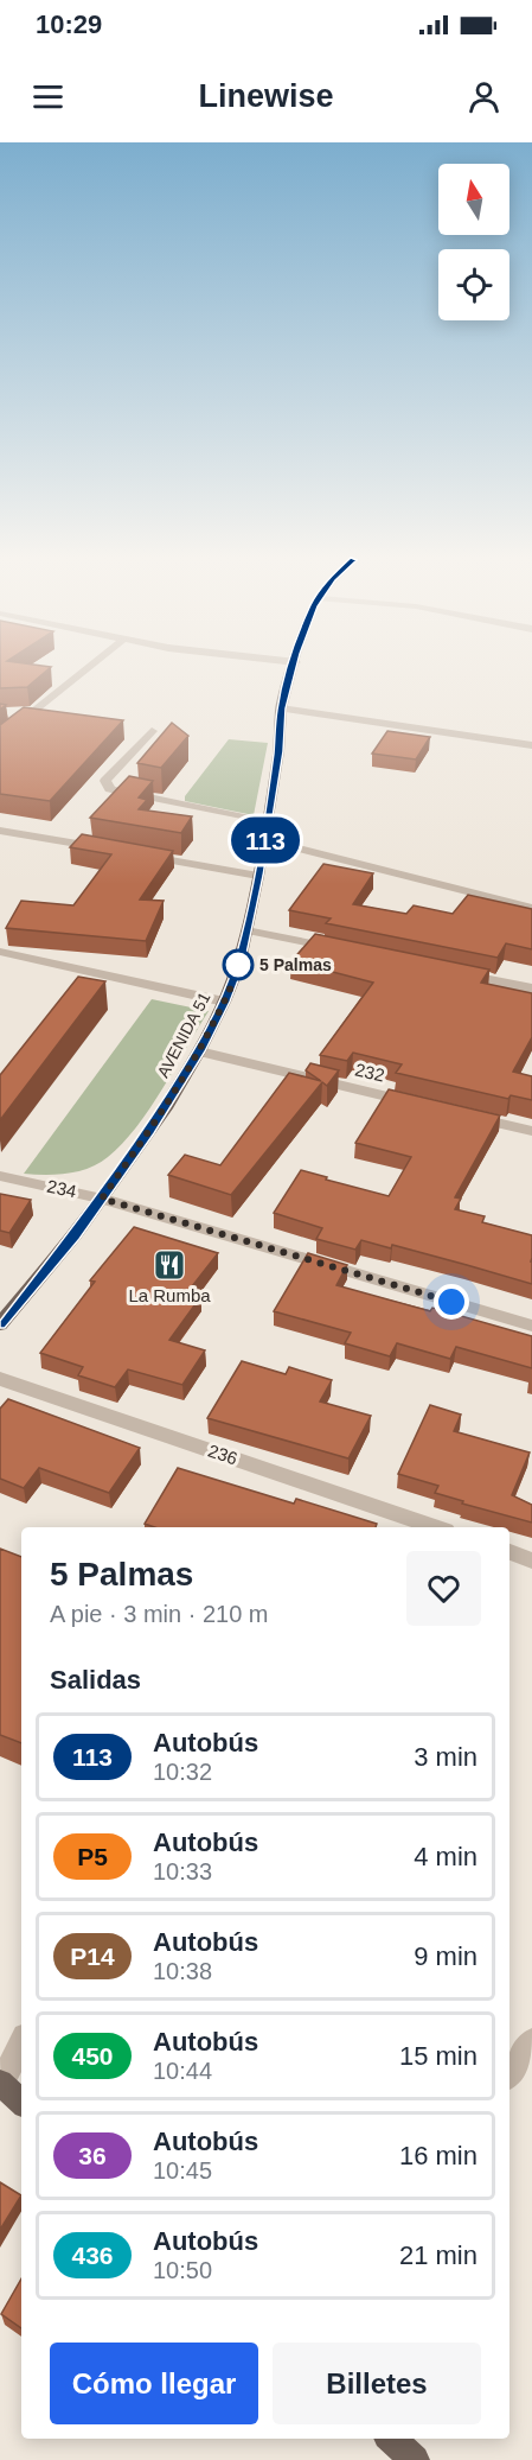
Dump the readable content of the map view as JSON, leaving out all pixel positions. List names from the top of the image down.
{
  "streets": {
    "main road": ["AVENIDA 51"],
    "street": ["232", "234", "236"]
  },
  "crossings": [
    ["AVENIDA 51", "232"],
    ["AVENIDA 51", "234"]
  ],
  "places": {
    "other": ["5 Palmas"],
    "restaurant": ["La Rumba"]
  },
  "lines": ["bus line 113"],
  "north": "top",
  "page": {
    "status": "10:29",
    "header": "Linewise",
    "on_map": "113",
    "heading": [
      ["5 Palmas", "A pie · 3 min · 210 m"],
      "Salidas"
    ],
    "list": [
      {
        "mark": "113",
        "name": "Autobús",
        "note": "10:32",
        "value": "3 min"
      },
      {
        "mark": "P5",
        "name": "Autobús",
        "note": "10:33",
        "value": "4 min"
      },
      {
        "mark": "P14",
        "name": "Autobús",
        "note": "10:38",
        "value": "9 min"
      },
      {
        "mark": "450",
        "name": "Autobús",
        "note": "10:44",
        "value": "15 min"
      },
      {
        "mark": "36",
        "name": "Autobús",
        "note": "10:45",
        "value": "16 min"
      },
      {
        "mark": "436",
        "name": "Autobús",
        "note": "10:50",
        "value": "21 min"
      }
    ],
    "buttons": ["Cómo llegar", "Billetes"]
  }
}
